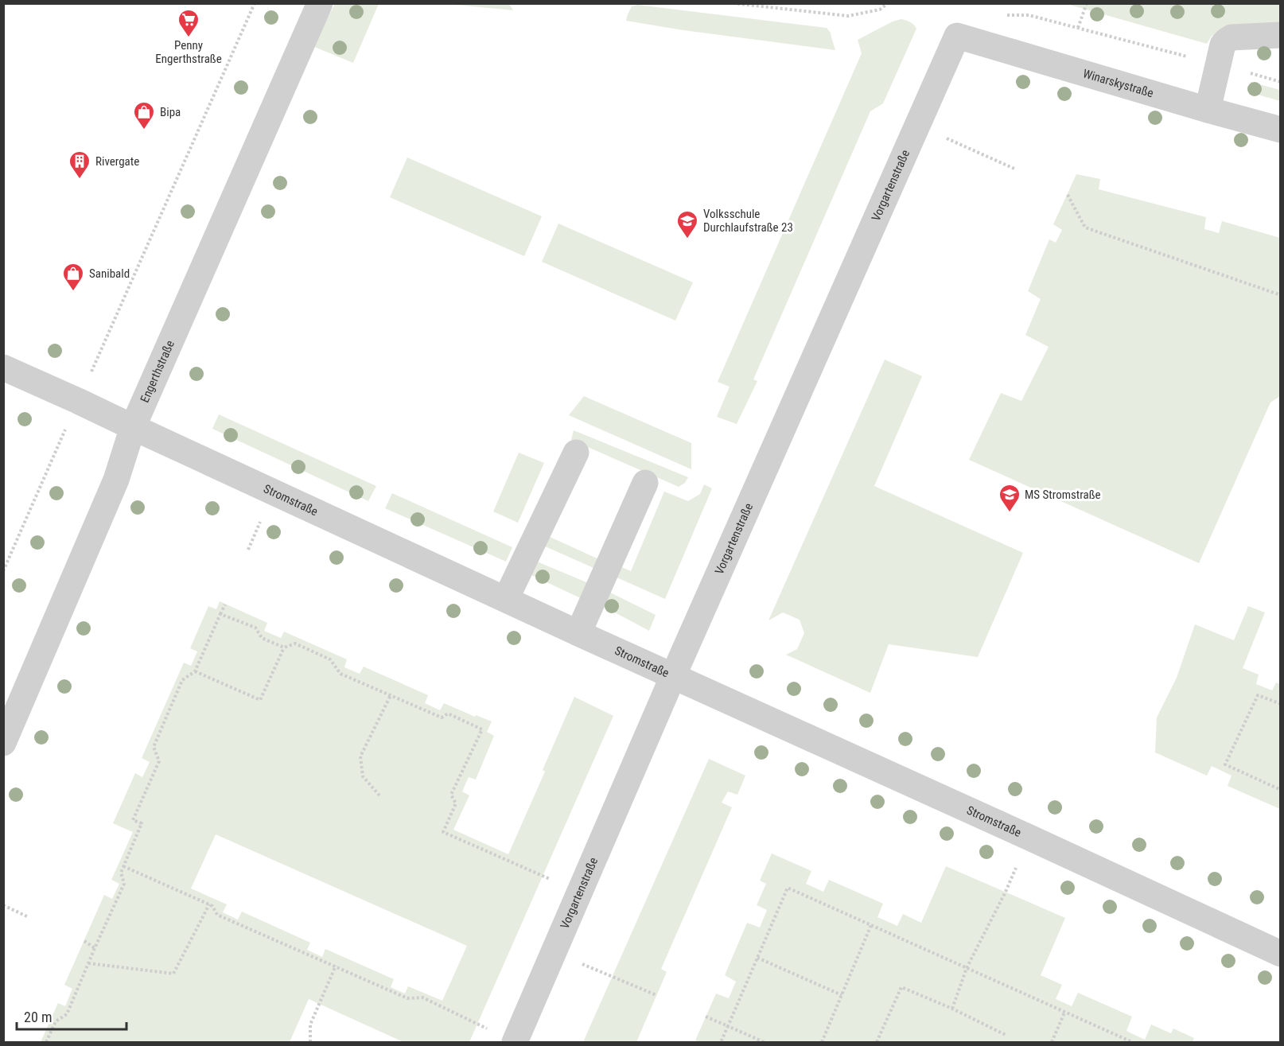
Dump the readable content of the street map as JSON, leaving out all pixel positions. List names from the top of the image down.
{
  "streets": {
    "street": [
      "Winarskystraße",
      "Vorgartenstraße",
      "Engerthstraße",
      "Stromstraße"
    ]
  },
  "crossings": [
    ["Winarskystraße", "Vorgartenstraße"],
    ["Vorgartenstraße", "Stromstraße"],
    ["Engerthstraße", "Stromstraße"]
  ],
  "places": {
    "supermarket": ["Penny Engerthstraße"],
    "shop": ["Bipa", "Sanibald"],
    "building": ["Rivergate"],
    "school or university": ["Volksschule Durchlaufstraße 23", "MS Stromstraße"]
  },
  "scale_bar": "20 m"
}
